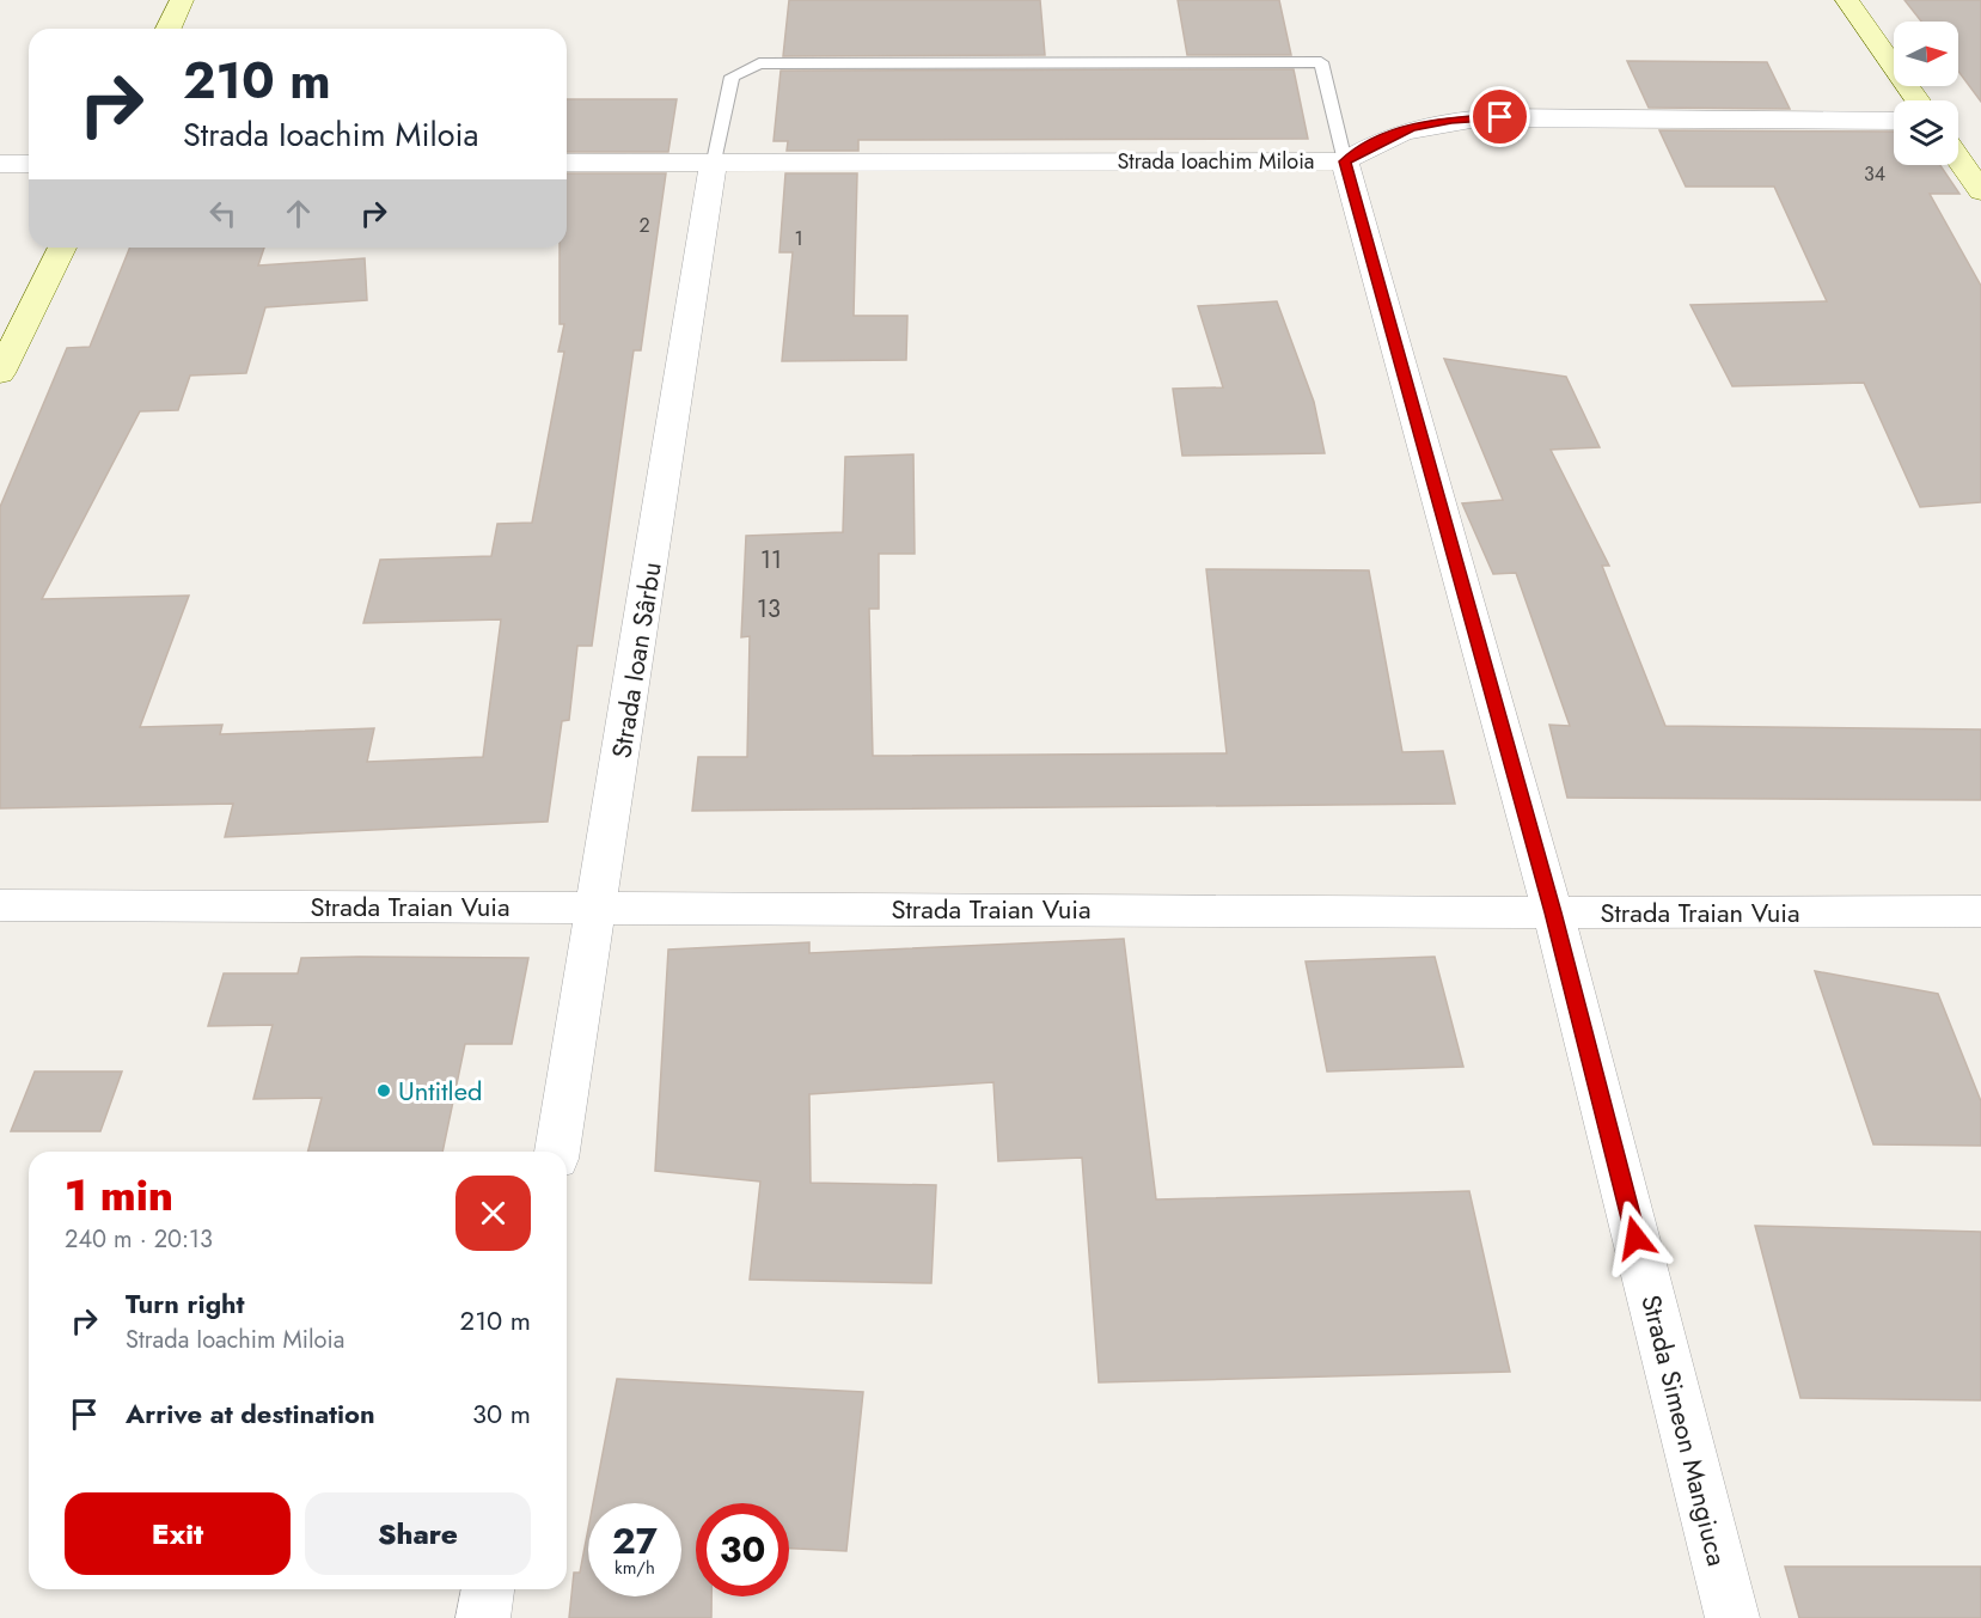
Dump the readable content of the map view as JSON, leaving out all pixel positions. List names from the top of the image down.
{
  "streets": {
    "street": [
      "Strada Ioachim Miloia",
      "Strada Ioan Sârbu",
      "Strada Traian Vuia",
      "Strada Simeon Mangiuca"
    ]
  },
  "crossings": [
    ["Strada Ioachim Miloia", "Strada Ioan Sârbu"],
    ["Strada Ioachim Miloia", "Strada Simeon Mangiuca"],
    ["Strada Ioan Sârbu", "Strada Traian Vuia"],
    ["Strada Traian Vuia", "Strada Simeon Mangiuca"]
  ],
  "places": ["Untitled"],
  "house_numbers": [
    "34",
    "2",
    "1",
    "11",
    "13"
  ],
  "north": "right",
  "page": {
    "turn": ["210 m", "Strada Ioachim Miloia"],
    "heading": ["1 min", "240 m · 20:13"],
    "list": [
      {
        "name": "Turn right",
        "note": "Strada Ioachim Miloia",
        "value": "210 m"
      },
      {
        "name": "Arrive at destination",
        "value": "30 m"
      }
    ],
    "buttons": ["Exit", "Share"],
    "speed": "27 km/h",
    "limit": "30"
  }
}
